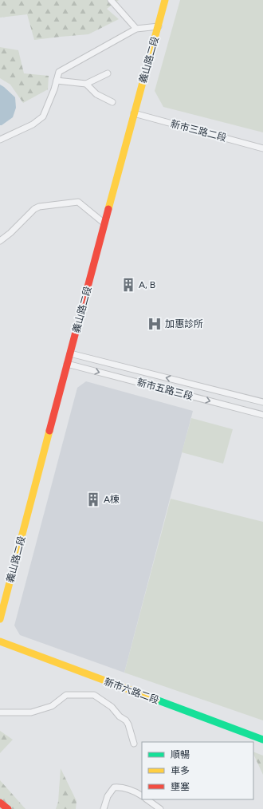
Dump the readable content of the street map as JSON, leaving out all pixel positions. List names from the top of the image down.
{
  "streets": {
    "street": [
      "義山路二段",
      "新市三路二段",
      "新市五路三段",
      "新市六路二段"
    ]
  },
  "crossings": [
    ["義山路二段", "新市三路二段"],
    ["義山路二段", "新市五路三段"]
  ],
  "places": {
    "building": ["A, B", "A棟"],
    "hospital": ["加惠診所"]
  },
  "legend": ["順暢", "車多", "壅塞"]
}
